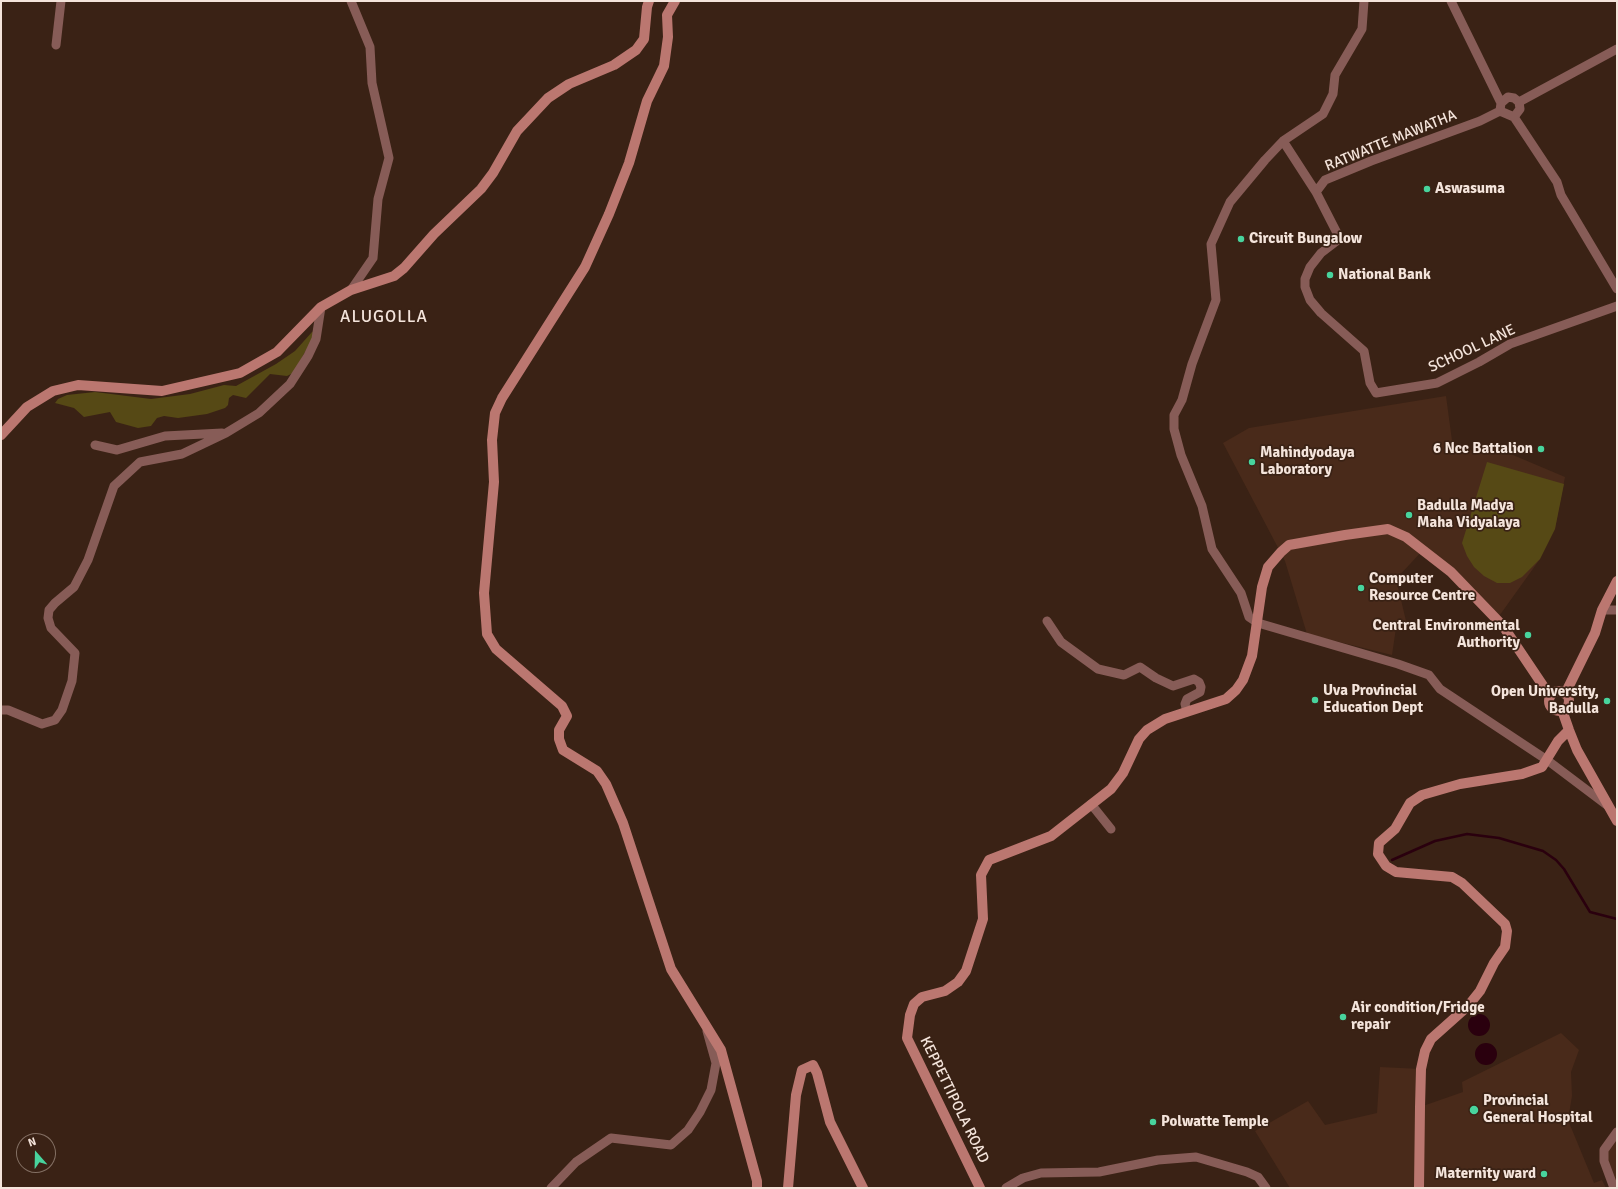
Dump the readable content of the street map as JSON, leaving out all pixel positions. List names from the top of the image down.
{
  "streets": {
    "main road": ["KEPPETTIPOLA ROAD"],
    "street": ["RATWATTE MAWATHA", "SCHOOL LANE"]
  },
  "crossings": [
    ["RATWATTE MAWATHA", "SCHOOL LANE"]
  ],
  "districts": ["ALUGOLLA"],
  "places": [
    "Aswasuma",
    "Circuit Bungalow",
    "National Bank",
    "6 Ncc Battalion",
    "Mahindyodaya Laboratory",
    "Badulla Madya Maha Vidyalaya",
    "Computer Resource Centre",
    "Central Environmental Authority",
    "Uva Provincial Education Dept",
    "Open University, Badulla",
    "Air condition/Fridge repair",
    "Provincial General Hospital",
    "Polwatte Temple",
    "Maternity ward"
  ],
  "north": "top"
}
